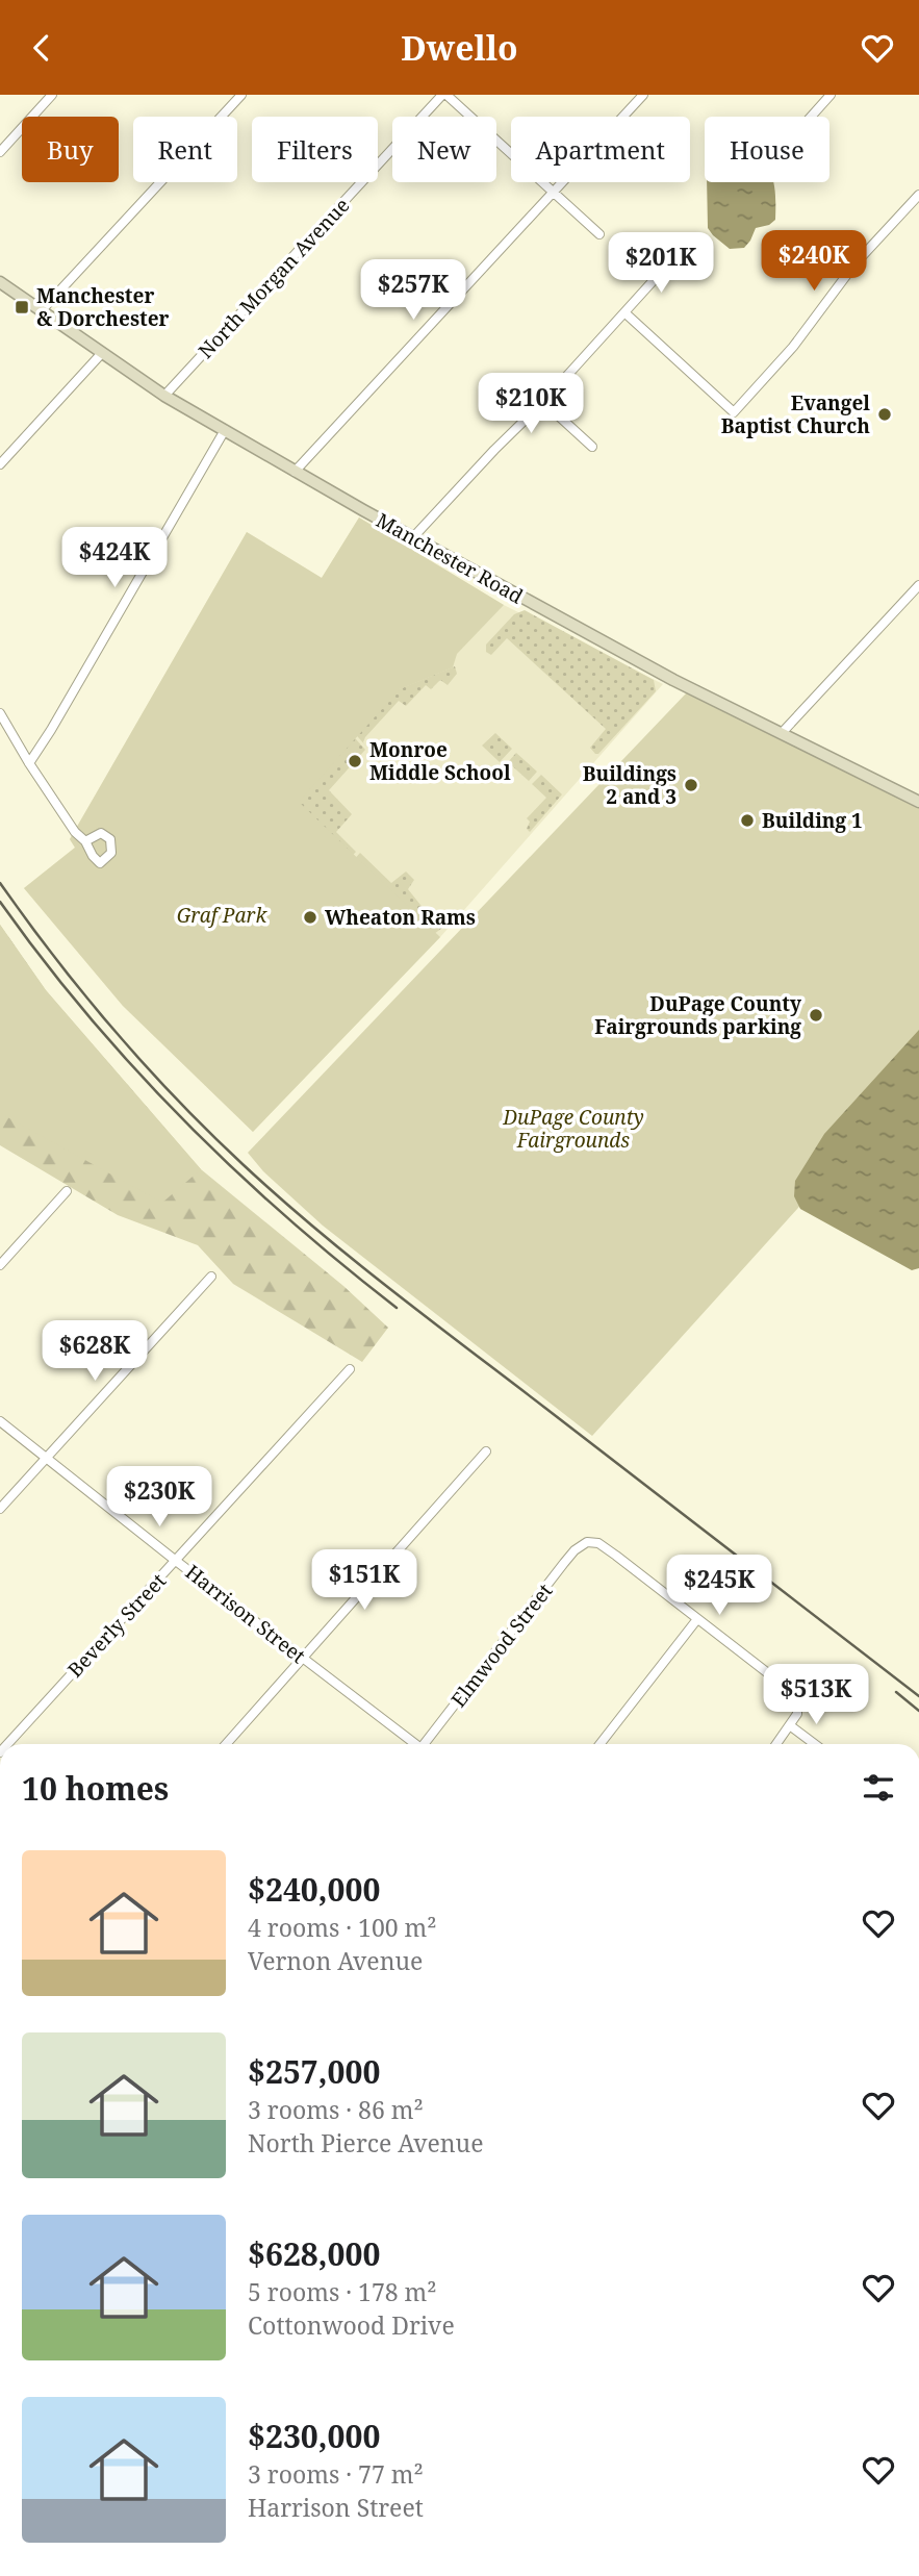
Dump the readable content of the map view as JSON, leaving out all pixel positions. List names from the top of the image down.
{
  "streets": {
    "street": [
      "North Morgan Avenue",
      "Manchester Road",
      "Harrison Street",
      "Beverly Street",
      "Elmwood Street"
    ]
  },
  "crossings": [
    ["North Morgan Avenue", "Manchester Road"],
    ["Harrison Street", "Beverly Street"]
  ],
  "parks": ["Graf Park", "DuPage County Fairgrounds"],
  "places": {
    "transit": ["Manchester & Dorchester"],
    "other": [
      "Evangel Baptist Church",
      "Monroe Middle School",
      "Buildings 2 and 3",
      "Building 1",
      "Wheaton Rams",
      "DuPage County Fairgrounds parking"
    ]
  },
  "page": {
    "header": "Dwello",
    "chip": [
      "Buy",
      "Rent",
      "Filters",
      "New",
      "Apartment",
      "House"
    ],
    "price": [
      "$240K",
      "$201K",
      "$257K",
      "$210K",
      "$424K",
      "$628K",
      "$230K",
      "$151K",
      "$245K",
      "$513K"
    ],
    "heading": "10 homes",
    "list": [
      {
        "name": "$240,000",
        "note": "4 rooms · 100 m² · Vernon Avenue"
      },
      {
        "name": "$257,000",
        "note": "3 rooms · 86 m² · North Pierce Avenue"
      },
      {
        "name": "$628,000",
        "note": "5 rooms · 178 m² · Cottonwood Drive"
      },
      {
        "name": "$230,000",
        "note": "3 rooms · 77 m² · Harrison Street"
      }
    ]
  }
}
